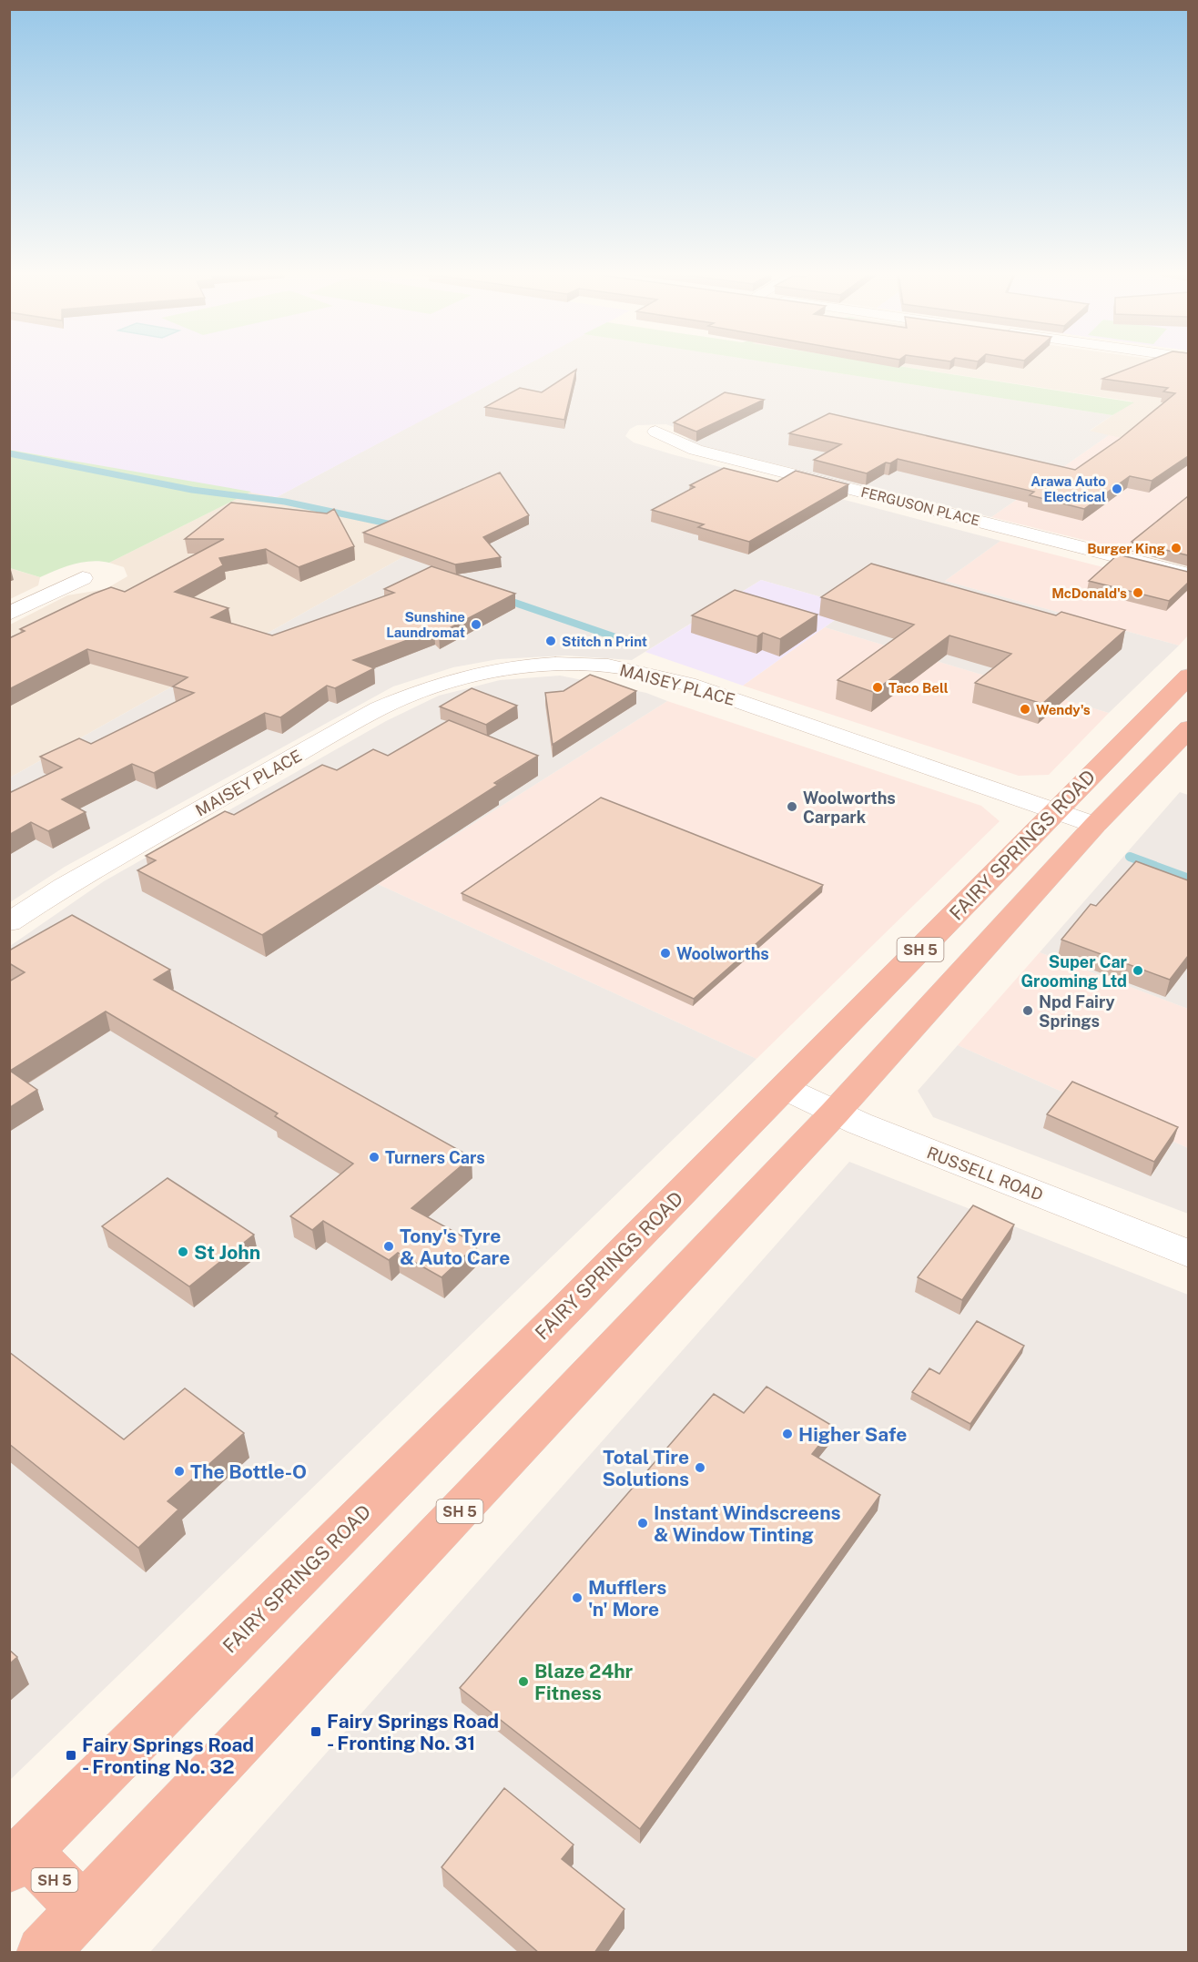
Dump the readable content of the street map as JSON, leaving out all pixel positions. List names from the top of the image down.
{
  "streets": {
    "highway": ["FAIRY SPRINGS ROAD", "SH 5"],
    "street": ["FERGUSON PLACE", "MAISEY PLACE", "RUSSELL ROAD"]
  },
  "crossings": [
    ["MAISEY PLACE", "FAIRY SPRINGS ROAD"],
    ["MAISEY PLACE", "SH 5"],
    ["FAIRY SPRINGS ROAD", "SH 5"],
    ["FAIRY SPRINGS ROAD", "RUSSELL ROAD"],
    ["SH 5", "RUSSELL ROAD"]
  ],
  "places": {
    "other": [
      "Arawa Auto Electrical",
      "Burger King",
      "McDonald's",
      "Sunshine Laundromat",
      "Stitch n Print",
      "Taco Bell",
      "Wendy's",
      "Woolworths Carpark",
      "Woolworths",
      "Super Car Grooming Ltd",
      "Npd Fairy Springs",
      "Turners Cars",
      "Tony's Tyre & Auto Care",
      "St John",
      "Higher Safe",
      "Total Tire Solutions",
      "The Bottle-O",
      "Instant Windscreens & Window Tinting",
      "Mufflers 'n' More",
      "Blaze 24hr Fitness"
    ],
    "transit": ["Fairy Springs Road - Fronting No. 31", "Fairy Springs Road - Fronting No. 32"]
  }
}
